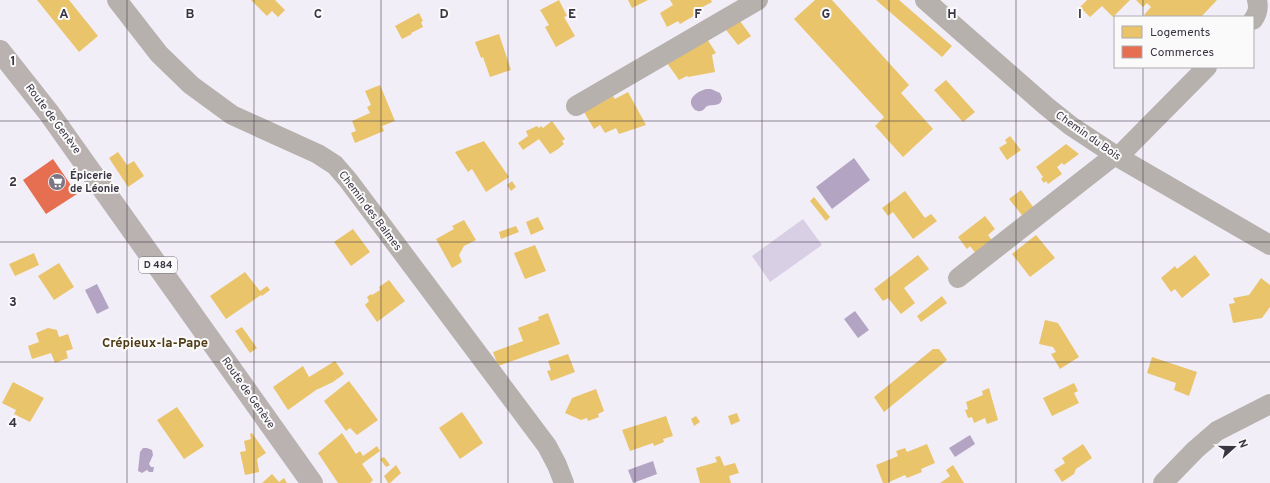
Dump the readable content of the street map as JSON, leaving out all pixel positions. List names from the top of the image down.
{
  "streets": {
    "main road": ["Route de Genève", "D 484"],
    "street": ["Chemin du Bois", "Chemin des Balmes"]
  },
  "districts": ["Crépieux-la-Pape"],
  "places": {
    "supermarket": ["Épicerie de Léonie"]
  },
  "legend": ["Logements", "Commerces"],
  "north": "right",
  "grid": {
    "columns": [
      "A",
      "B",
      "C",
      "D",
      "E",
      "F",
      "G",
      "H",
      "I"
    ],
    "rows": [
      "1",
      "2",
      "3",
      "4"
    ]
  }
}
